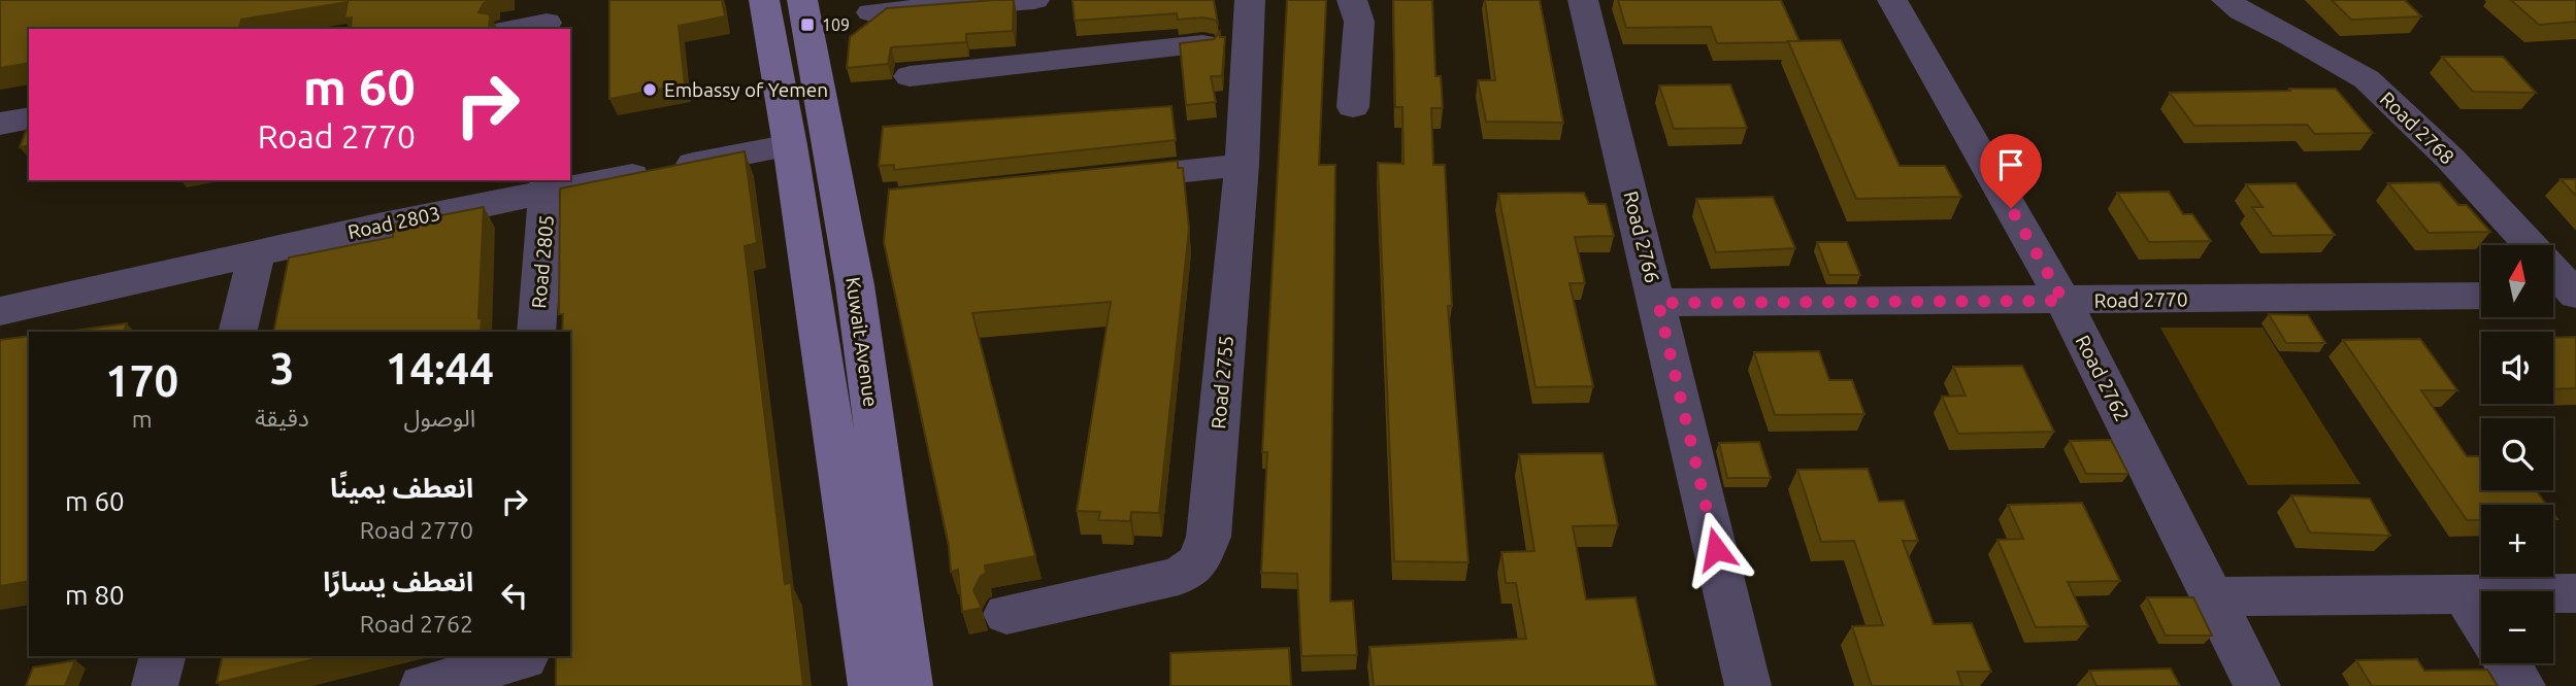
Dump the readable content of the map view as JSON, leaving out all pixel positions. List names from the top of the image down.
{
  "streets": {
    "main road": ["Kuwait Avenue"],
    "street": [
      "Road 2768",
      "Road 2803",
      "Road 2766",
      "Road 2805",
      "Road 2770",
      "Road 2762",
      "Road 2755"
    ]
  },
  "crossings": [
    ["Road 2803", "Road 2805"],
    ["Road 2766", "Road 2770"],
    ["Road 2770", "Road 2762"]
  ],
  "places": {
    "transit": ["109"],
    "other": ["Embassy of Yemen"]
  },
  "north": "top",
  "page": {
    "turn": ["60 m", "Road 2770"],
    "map_buttons": ["+", "−"],
    "eta": [
      "14:44",
      "الوصول",
      "3",
      "دقيقة",
      "170",
      "m"
    ],
    "list": [
      {
        "name": "انعطف يمينًا",
        "note": "Road 2770",
        "value": "60 m"
      },
      {
        "name": "انعطف يسارًا",
        "note": "Road 2762",
        "value": "80 m"
      }
    ]
  }
}
